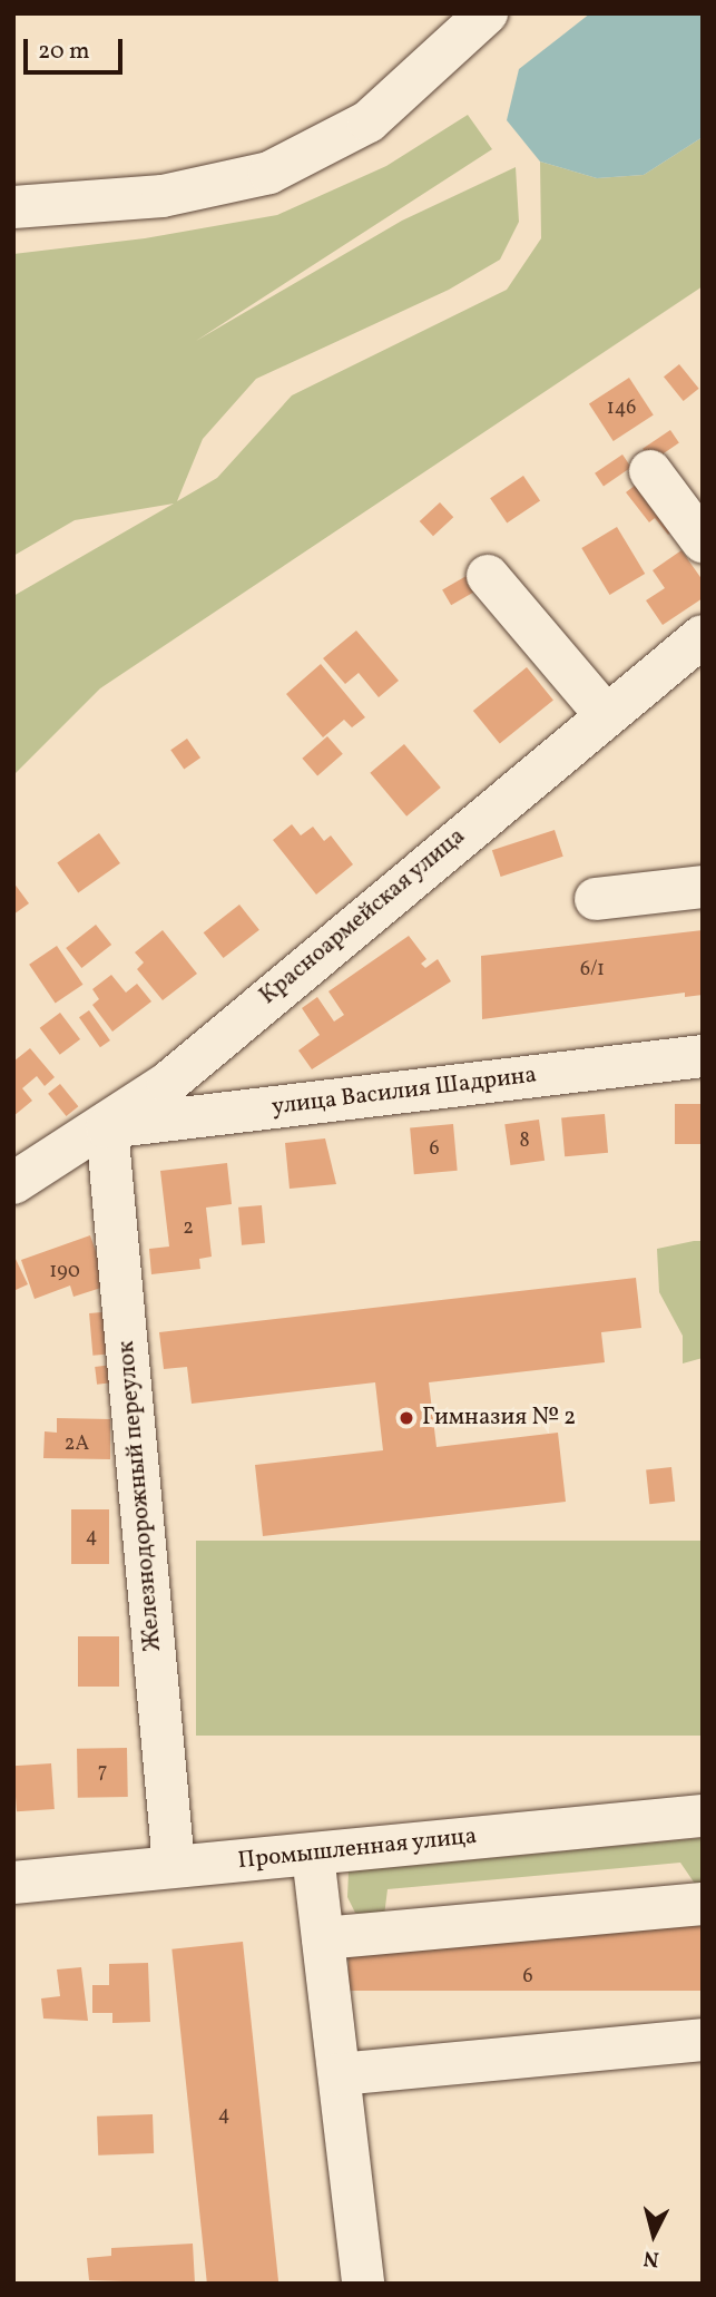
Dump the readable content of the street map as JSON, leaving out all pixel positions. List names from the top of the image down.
{
  "streets": {
    "street": [
      "Красноармейская улица",
      "улица Василия Шадрина",
      "Железнодорожный переулок",
      "Промышленная улица"
    ]
  },
  "crossings": [
    ["Красноармейская улица", "улица Василия Шадрина"],
    ["Красноармейская улица", "Железнодорожный переулок"],
    ["улица Василия Шадрина", "Железнодорожный переулок"],
    ["Железнодорожный переулок", "Промышленная улица"]
  ],
  "places": ["Гимназия № 2"],
  "house_numbers": [
    "146",
    "6/1",
    "8",
    "6",
    "2",
    "190",
    "2А",
    "4",
    "7",
    "6",
    "4"
  ],
  "scale_bar": "20 m",
  "north": "bottom"
}
